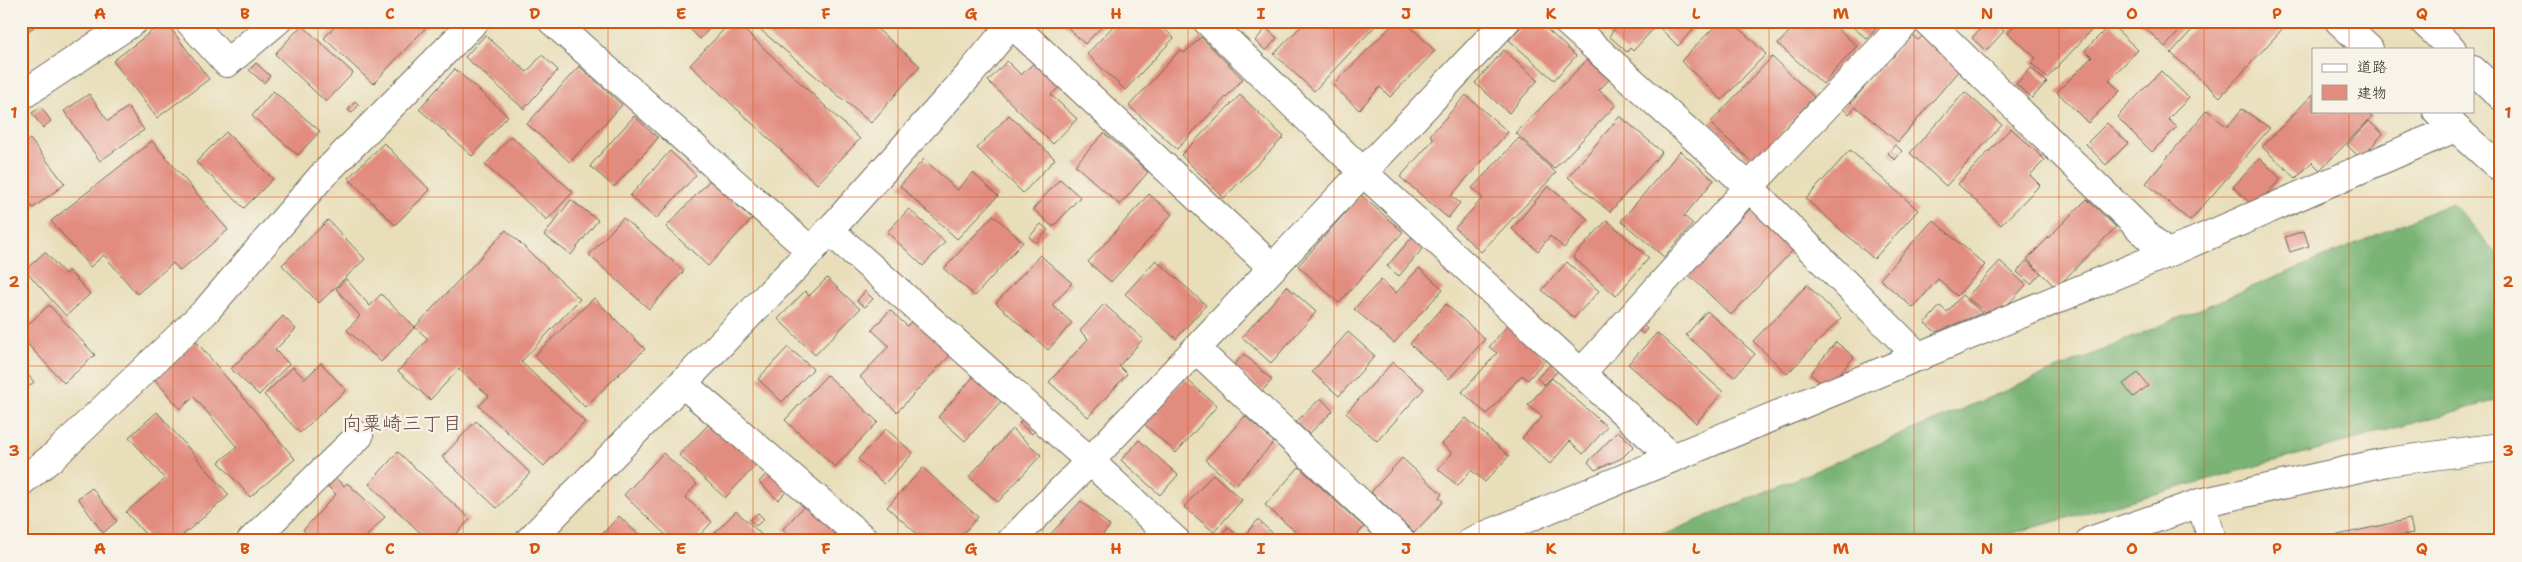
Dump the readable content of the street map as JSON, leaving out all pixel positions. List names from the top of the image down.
{
  "districts": ["向粟崎三丁目"],
  "legend": ["道路", "建物"],
  "grid": {
    "columns": [
      "A",
      "B",
      "C",
      "D",
      "E",
      "F",
      "G",
      "H",
      "I",
      "J",
      "K",
      "L",
      "M",
      "N",
      "O",
      "P",
      "Q"
    ],
    "rows": ["1", "2", "3"]
  }
}
